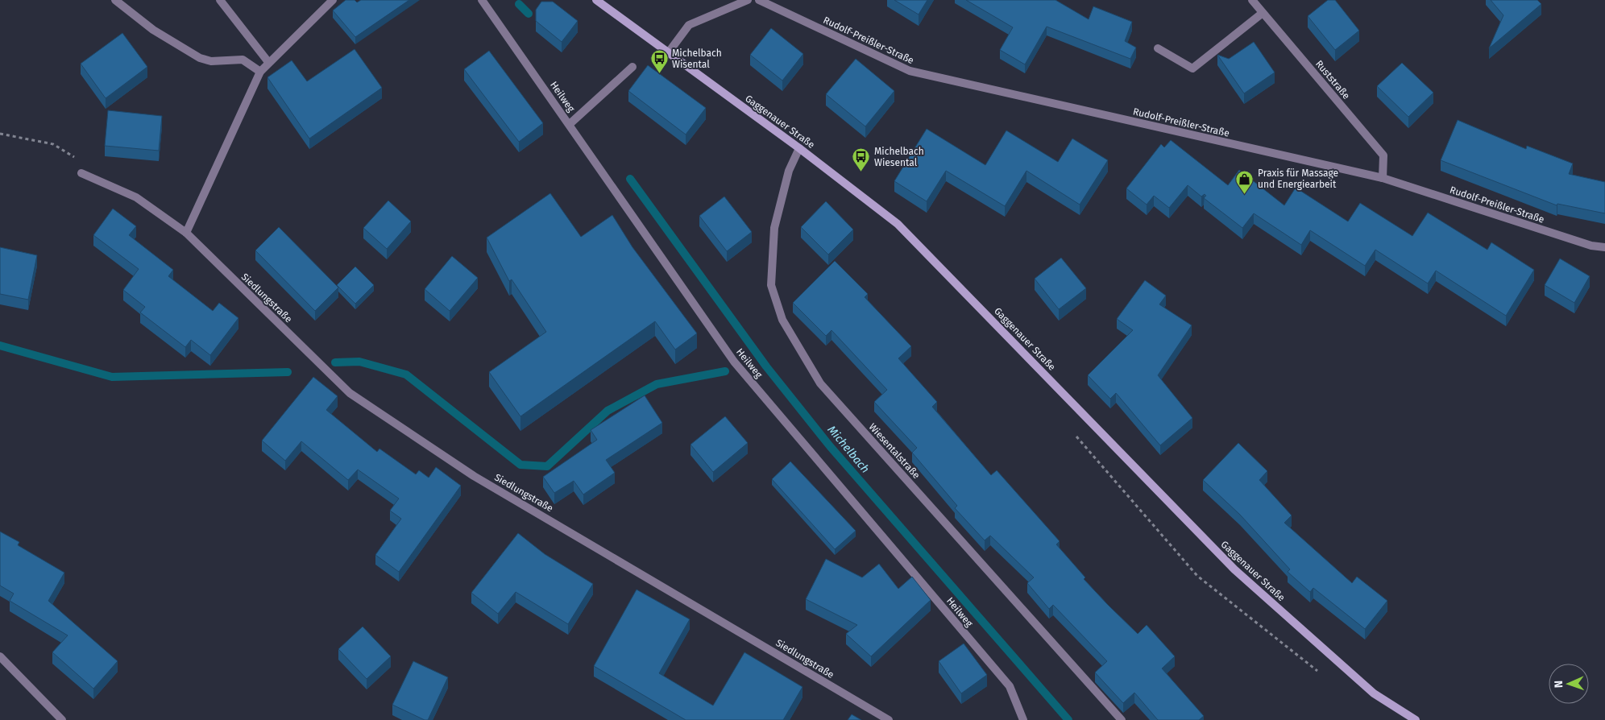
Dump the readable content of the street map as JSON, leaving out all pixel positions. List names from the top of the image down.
{
  "streets": {
    "main road": ["Gaggenauer Straße"],
    "street": [
      "Rudolf-Preißler-Straße",
      "Ruststraße",
      "Heilweg",
      "Siedlungstraße",
      "Wiesentalstraße"
    ]
  },
  "crossings": [
    ["Rudolf-Preißler-Straße", "Ruststraße"],
    ["Gaggenauer Straße", "Wiesentalstraße"]
  ],
  "water": ["Michelbach"],
  "places": {
    "bus stop": ["Michelbach Wisental", "Michelbach Wiesental"],
    "shop": ["Praxis für Massage und Energiearbeit"]
  },
  "north": "left"
}
